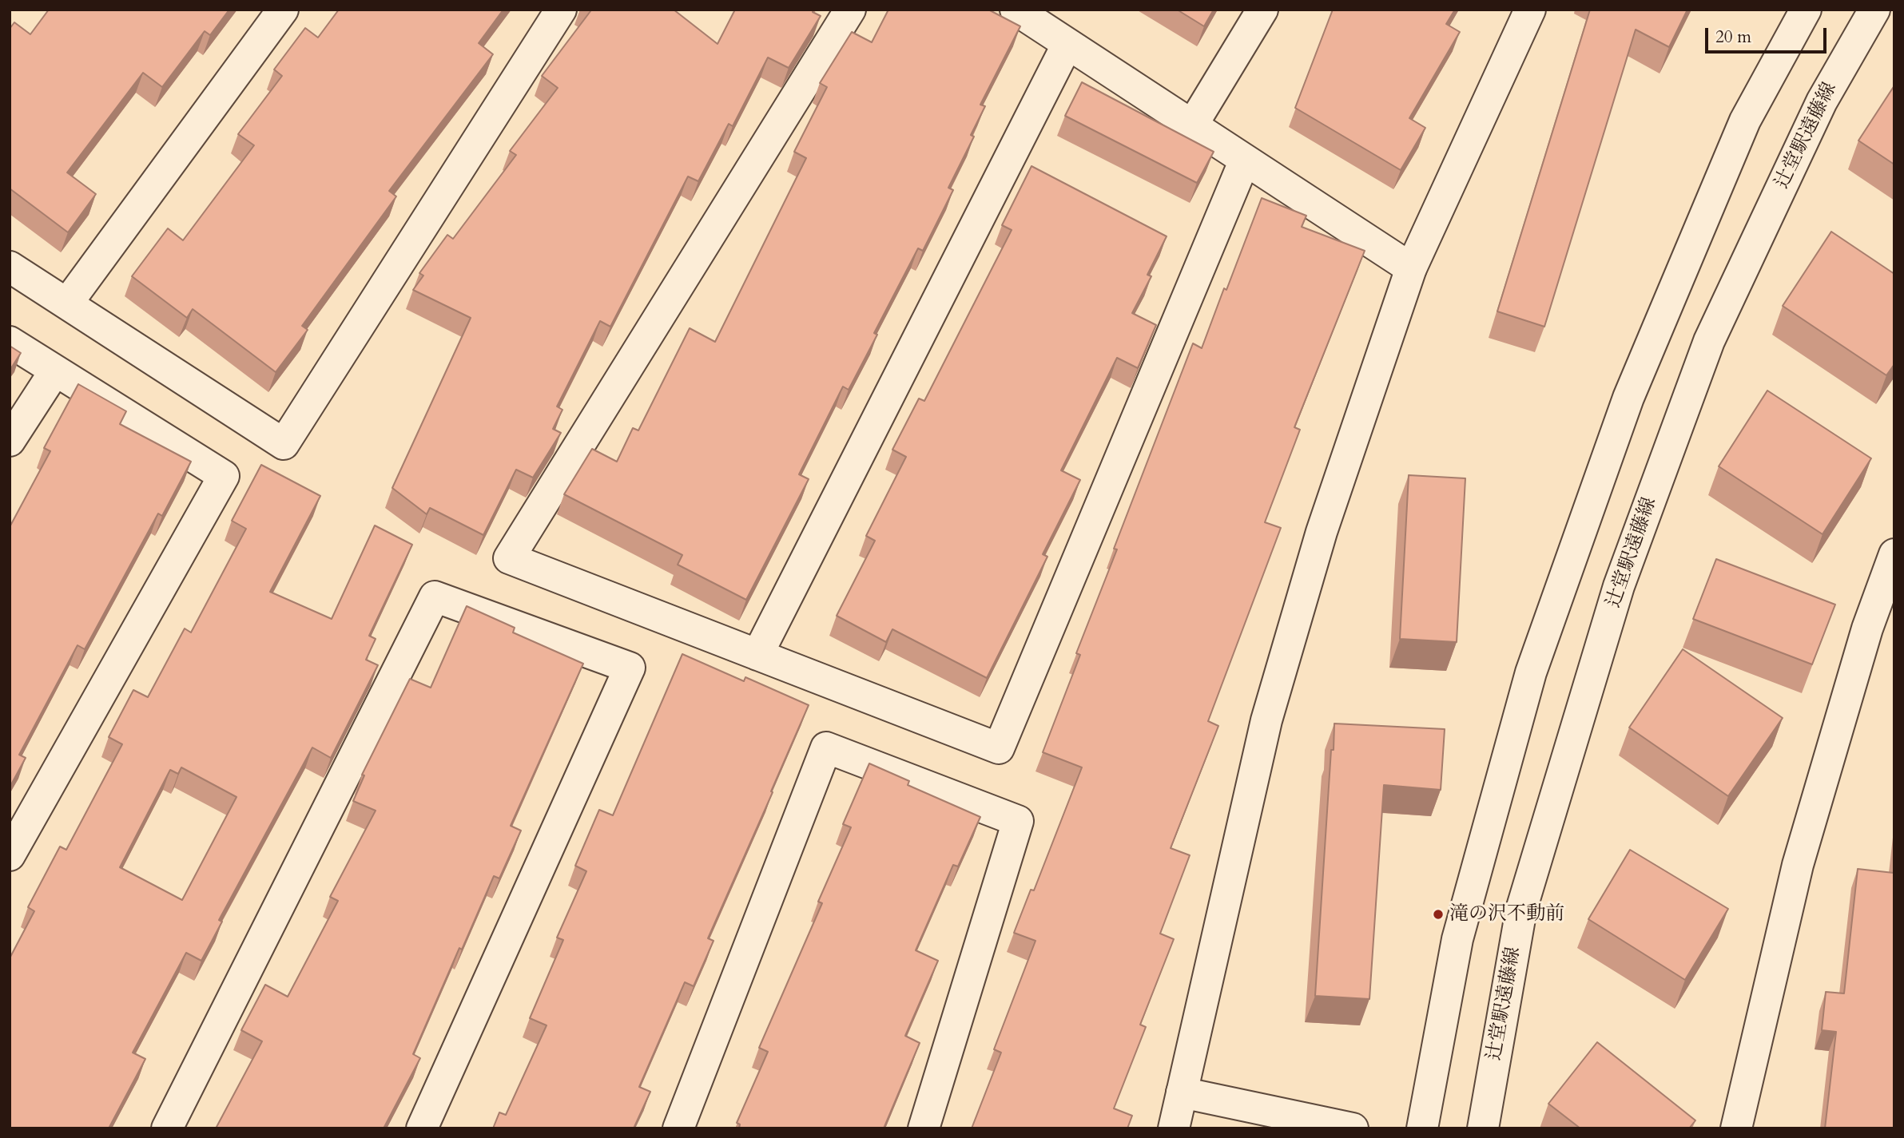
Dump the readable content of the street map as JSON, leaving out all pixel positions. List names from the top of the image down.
{
  "streets": {
    "street": ["辻堂駅遠藤線"]
  },
  "places": ["滝の沢不動前"],
  "scale_bar": "20 m"
}
